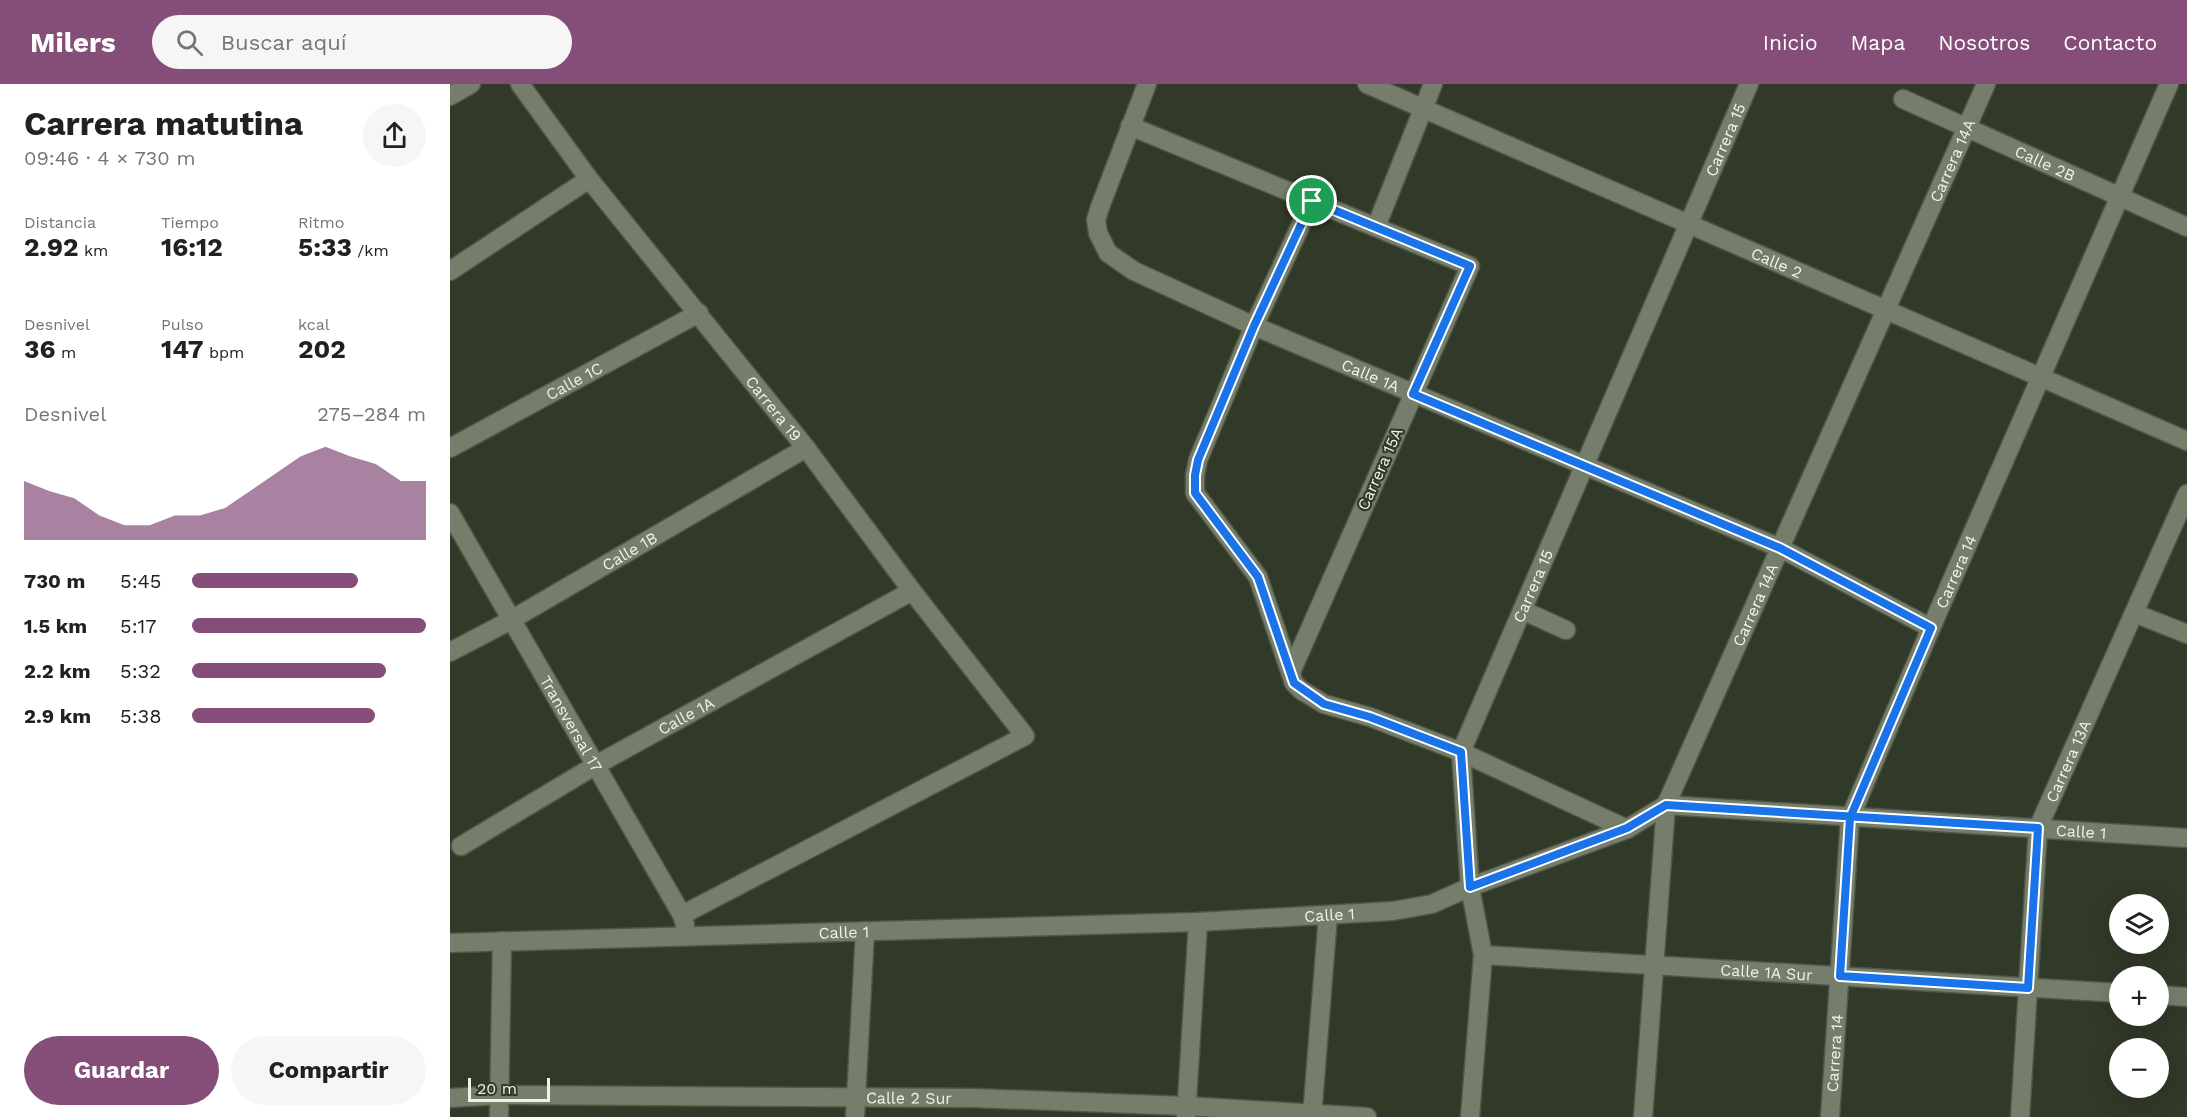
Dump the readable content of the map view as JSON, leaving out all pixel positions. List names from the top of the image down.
{
  "streets": {
    "street": [
      "Carrera 15",
      "Carrera 14A",
      "Calle 2B",
      "Calle 2",
      "Calle 1A",
      "Calle 1C",
      "Carrera 19",
      "Carrera 15A",
      "Calle 1B",
      "Carrera 14",
      "Transversal 17",
      "Carrera 13A",
      "Calle 1",
      "Calle 1A Sur",
      "Calle 2 Sur"
    ]
  },
  "crossings": [
    ["Carrera 15", "Calle 2"],
    ["Carrera 15", "Calle 1A"],
    ["Carrera 15", "Calle 1"],
    ["Carrera 15", "Calle 1A Sur"],
    ["Carrera 14A", "Calle 2B"],
    ["Carrera 14A", "Calle 2"],
    ["Carrera 14A", "Calle 1A"],
    ["Carrera 14A", "Calle 1"],
    ["Carrera 14A", "Calle 1A Sur"],
    ["Calle 2B", "Carrera 14"],
    ["Calle 2", "Carrera 14"],
    ["Calle 1A", "Carrera 19"],
    ["Calle 1A", "Carrera 15A"],
    ["Calle 1A", "Carrera 14"],
    ["Calle 1A", "Transversal 17"],
    ["Calle 1C", "Carrera 19"],
    ["Carrera 19", "Calle 1B"],
    ["Carrera 19", "Transversal 17"],
    ["Calle 1B", "Transversal 17"],
    ["Carrera 14", "Calle 1"],
    ["Carrera 14", "Calle 1A Sur"],
    ["Transversal 17", "Calle 1"],
    ["Carrera 13A", "Calle 1"],
    ["Carrera 13A", "Calle 1A Sur"]
  ],
  "scale_bar": "20 m",
  "page": {
    "header": "Milers",
    "search": "Buscar aquí",
    "nav": [
      "Inicio",
      "Mapa",
      "Nosotros",
      "Contacto"
    ],
    "heading": ["Carrera matutina", "09:46 · 4 × 730 m"],
    "stats": [
      ["Distancia", "2.92 km"],
      ["Tiempo", "16:12"],
      ["Ritmo", "5:33 /km"],
      ["Desnivel", "36 m"],
      ["Pulso", "147 bpm"],
      ["kcal", "202"]
    ],
    "chart": ["Desnivel", "275–284 m"],
    "list": [
      {
        "name": "730 m",
        "note": "5:45"
      },
      {
        "name": "1.5 km",
        "note": "5:17"
      },
      {
        "name": "2.2 km",
        "note": "5:32"
      },
      {
        "name": "2.9 km",
        "note": "5:38"
      }
    ],
    "map_buttons": ["+", "−"],
    "buttons": ["Guardar", "Compartir"],
    "scale": "20 m"
  }
}
